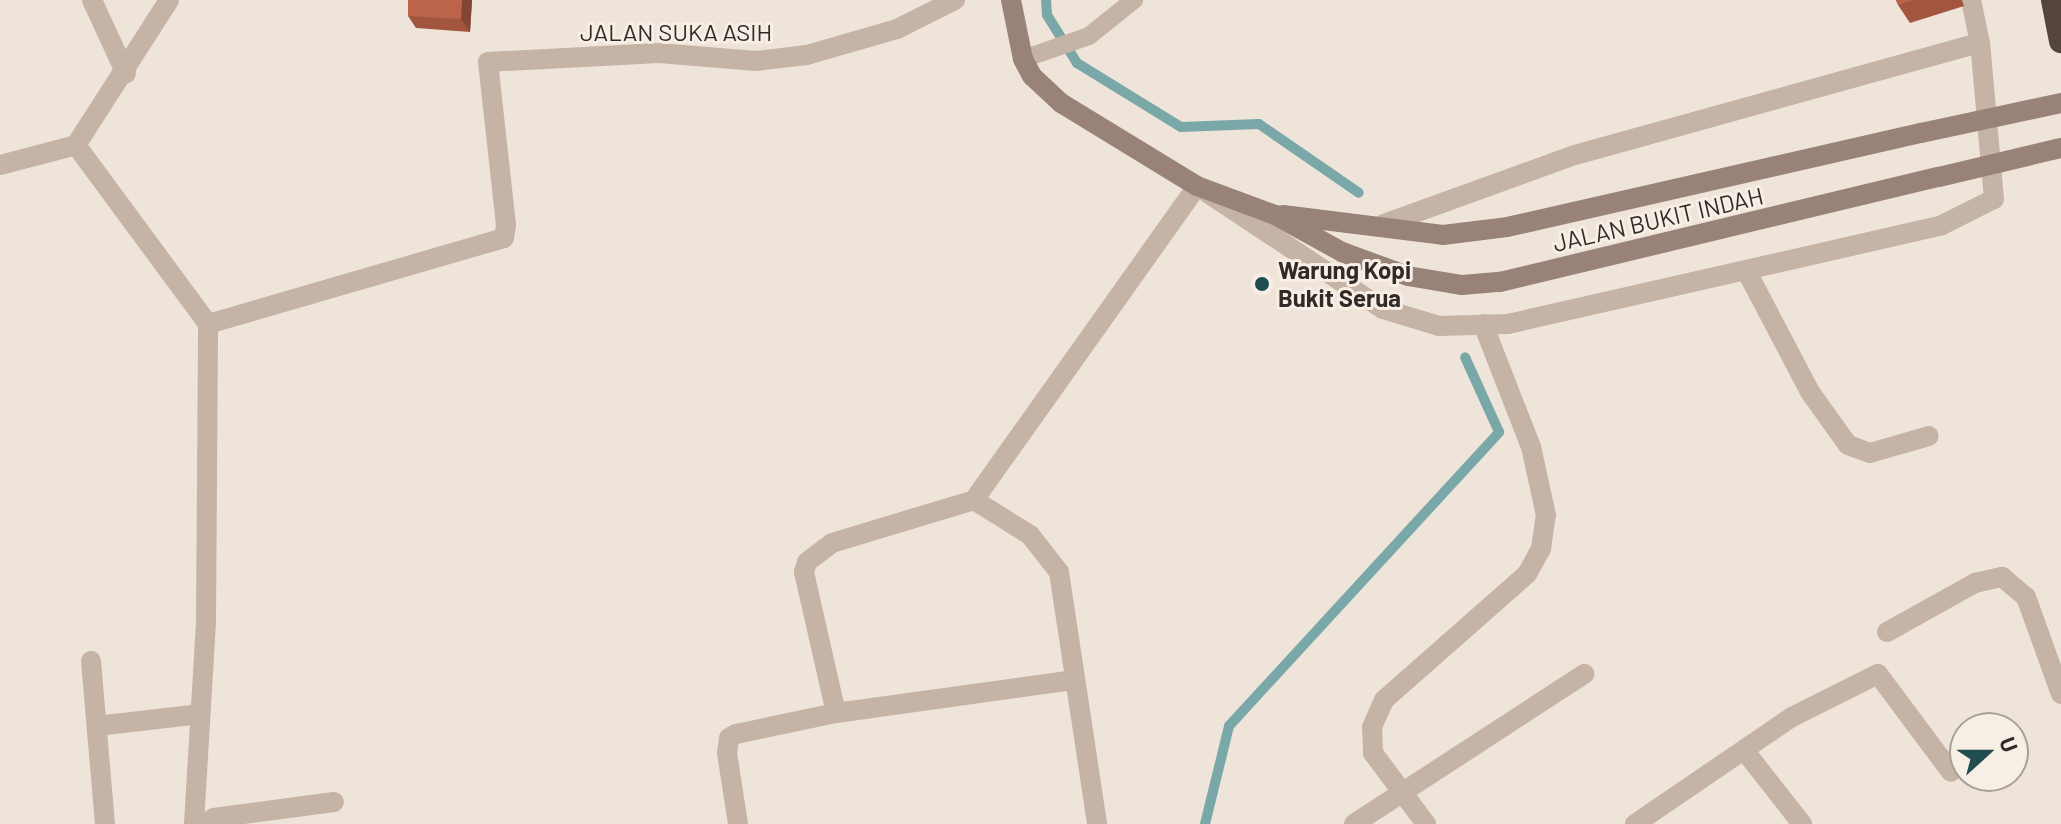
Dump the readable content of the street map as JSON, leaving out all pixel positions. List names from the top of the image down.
{
  "streets": {
    "main road": ["JALAN BUKIT INDAH"],
    "street": ["JALAN SUKA ASIH"]
  },
  "places": ["Warung Kopi Bukit Serua"],
  "north": "right"
}
